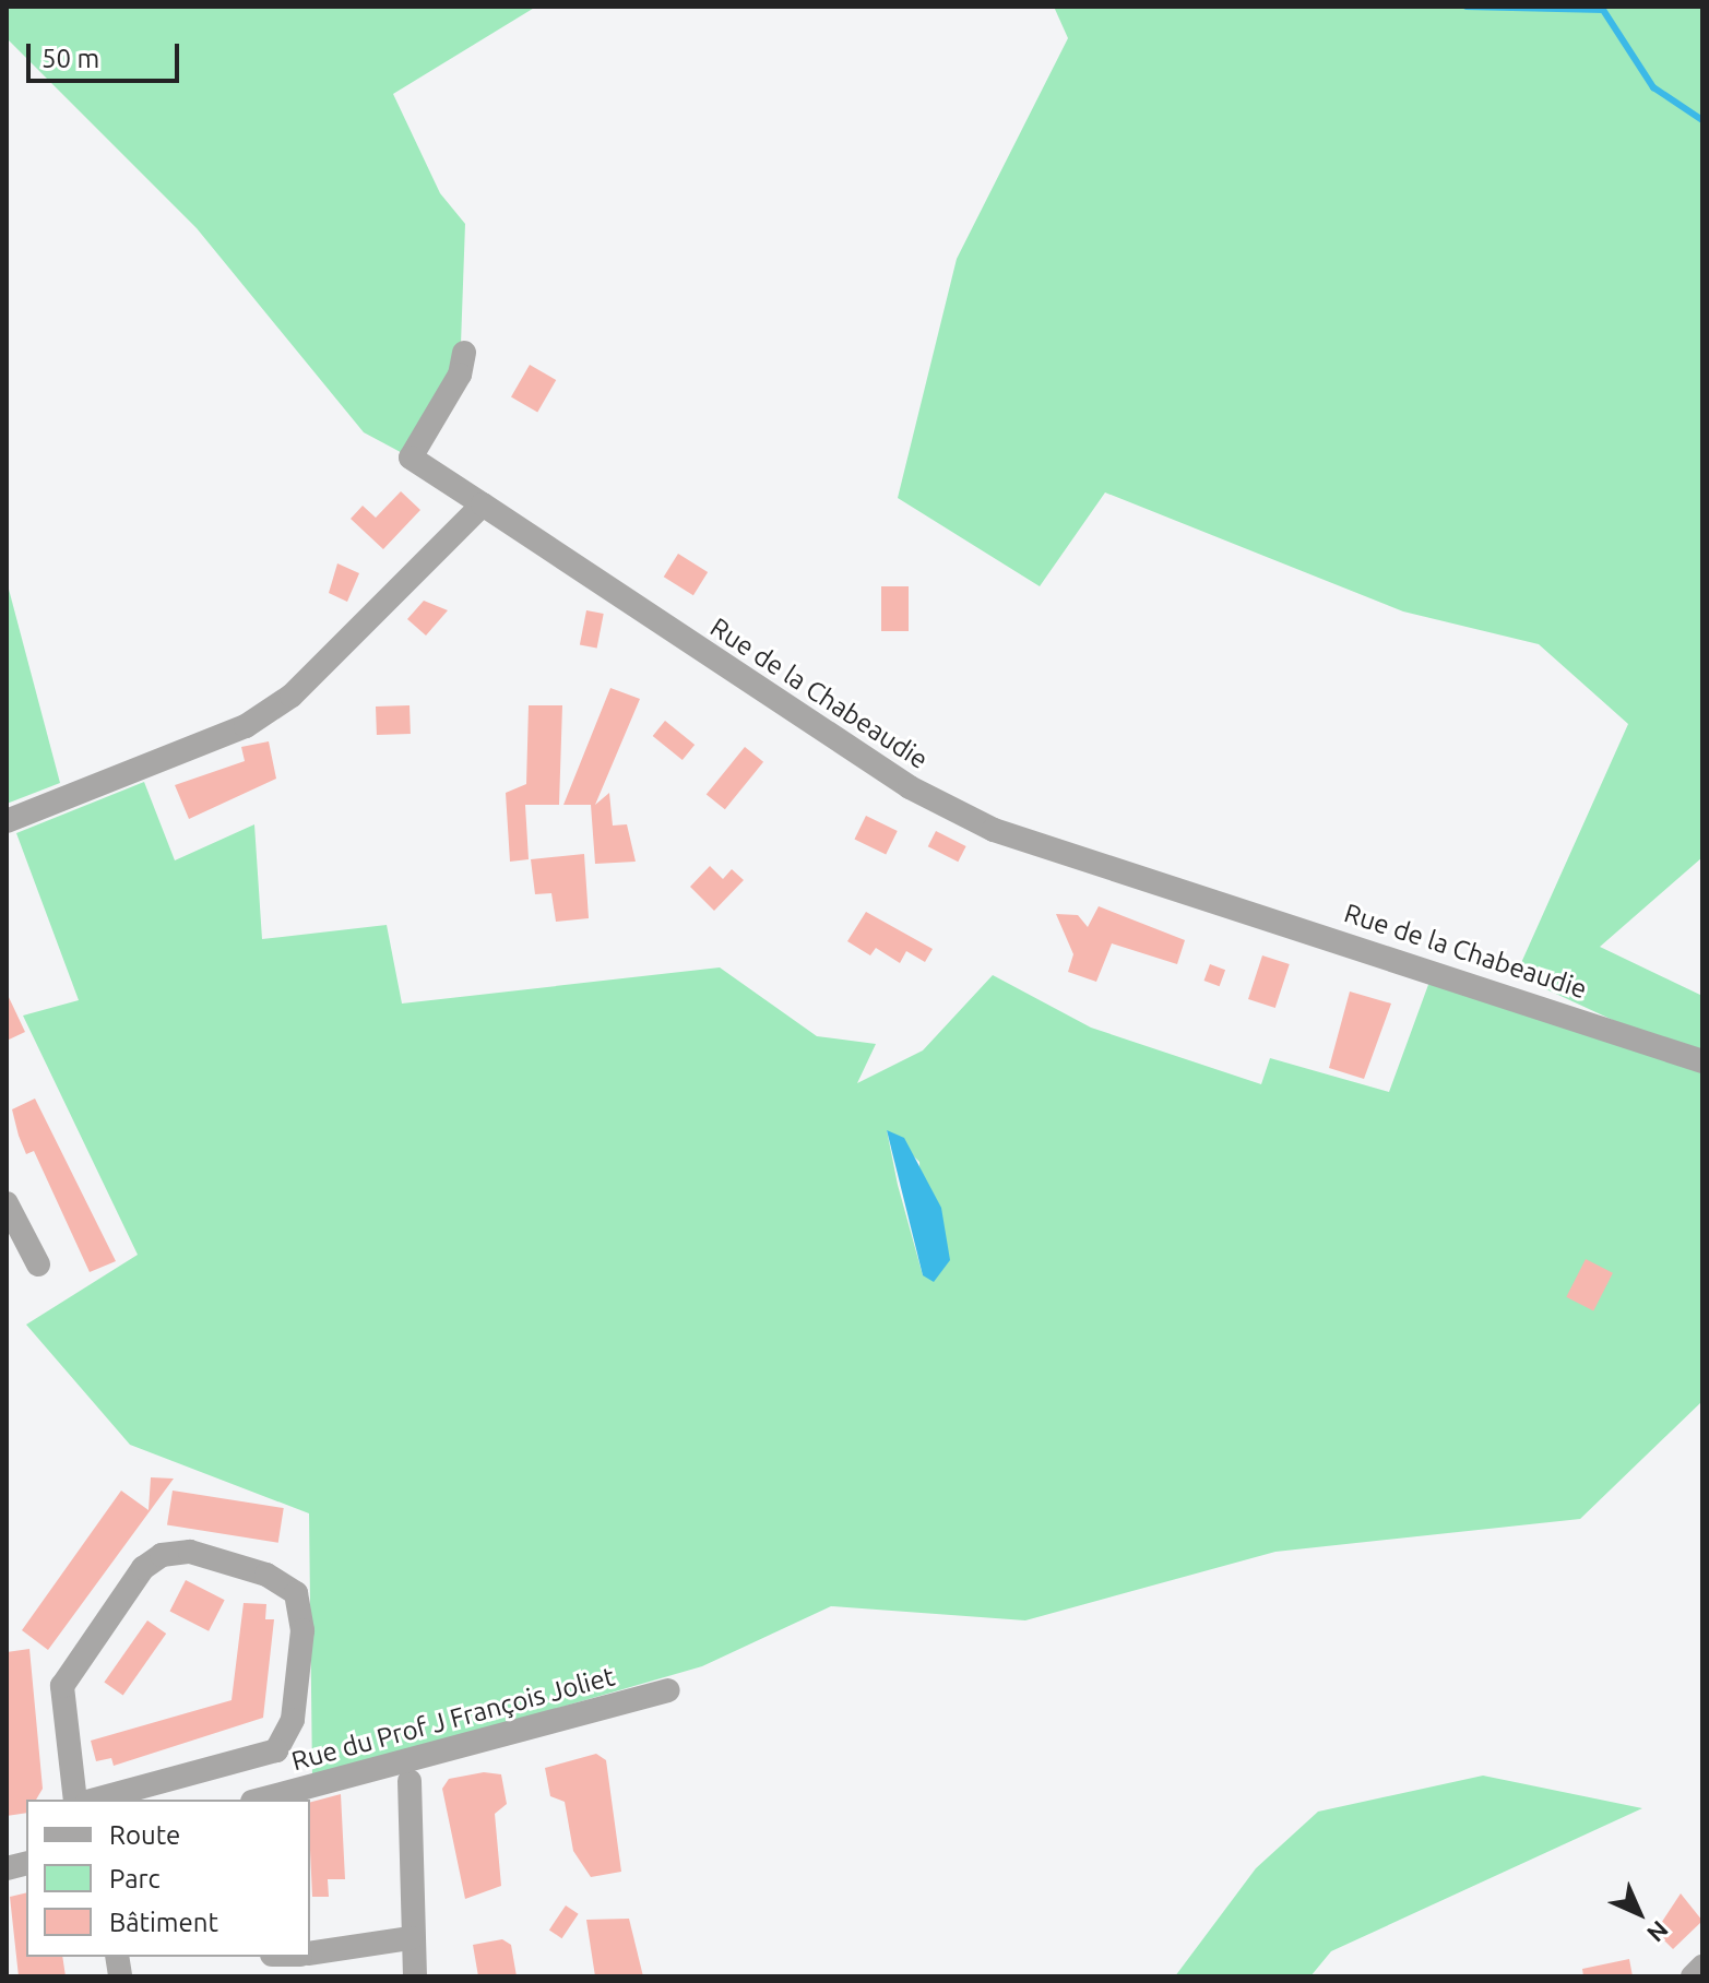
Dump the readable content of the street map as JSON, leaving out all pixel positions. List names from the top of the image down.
{
  "streets": {
    "street": ["Rue de la Chabeaudie", "Rue du Prof J François Joliet"]
  },
  "legend": ["Route", "Parc", "Bâtiment"],
  "scale_bar": "50 m",
  "north": "bottom right"
}
